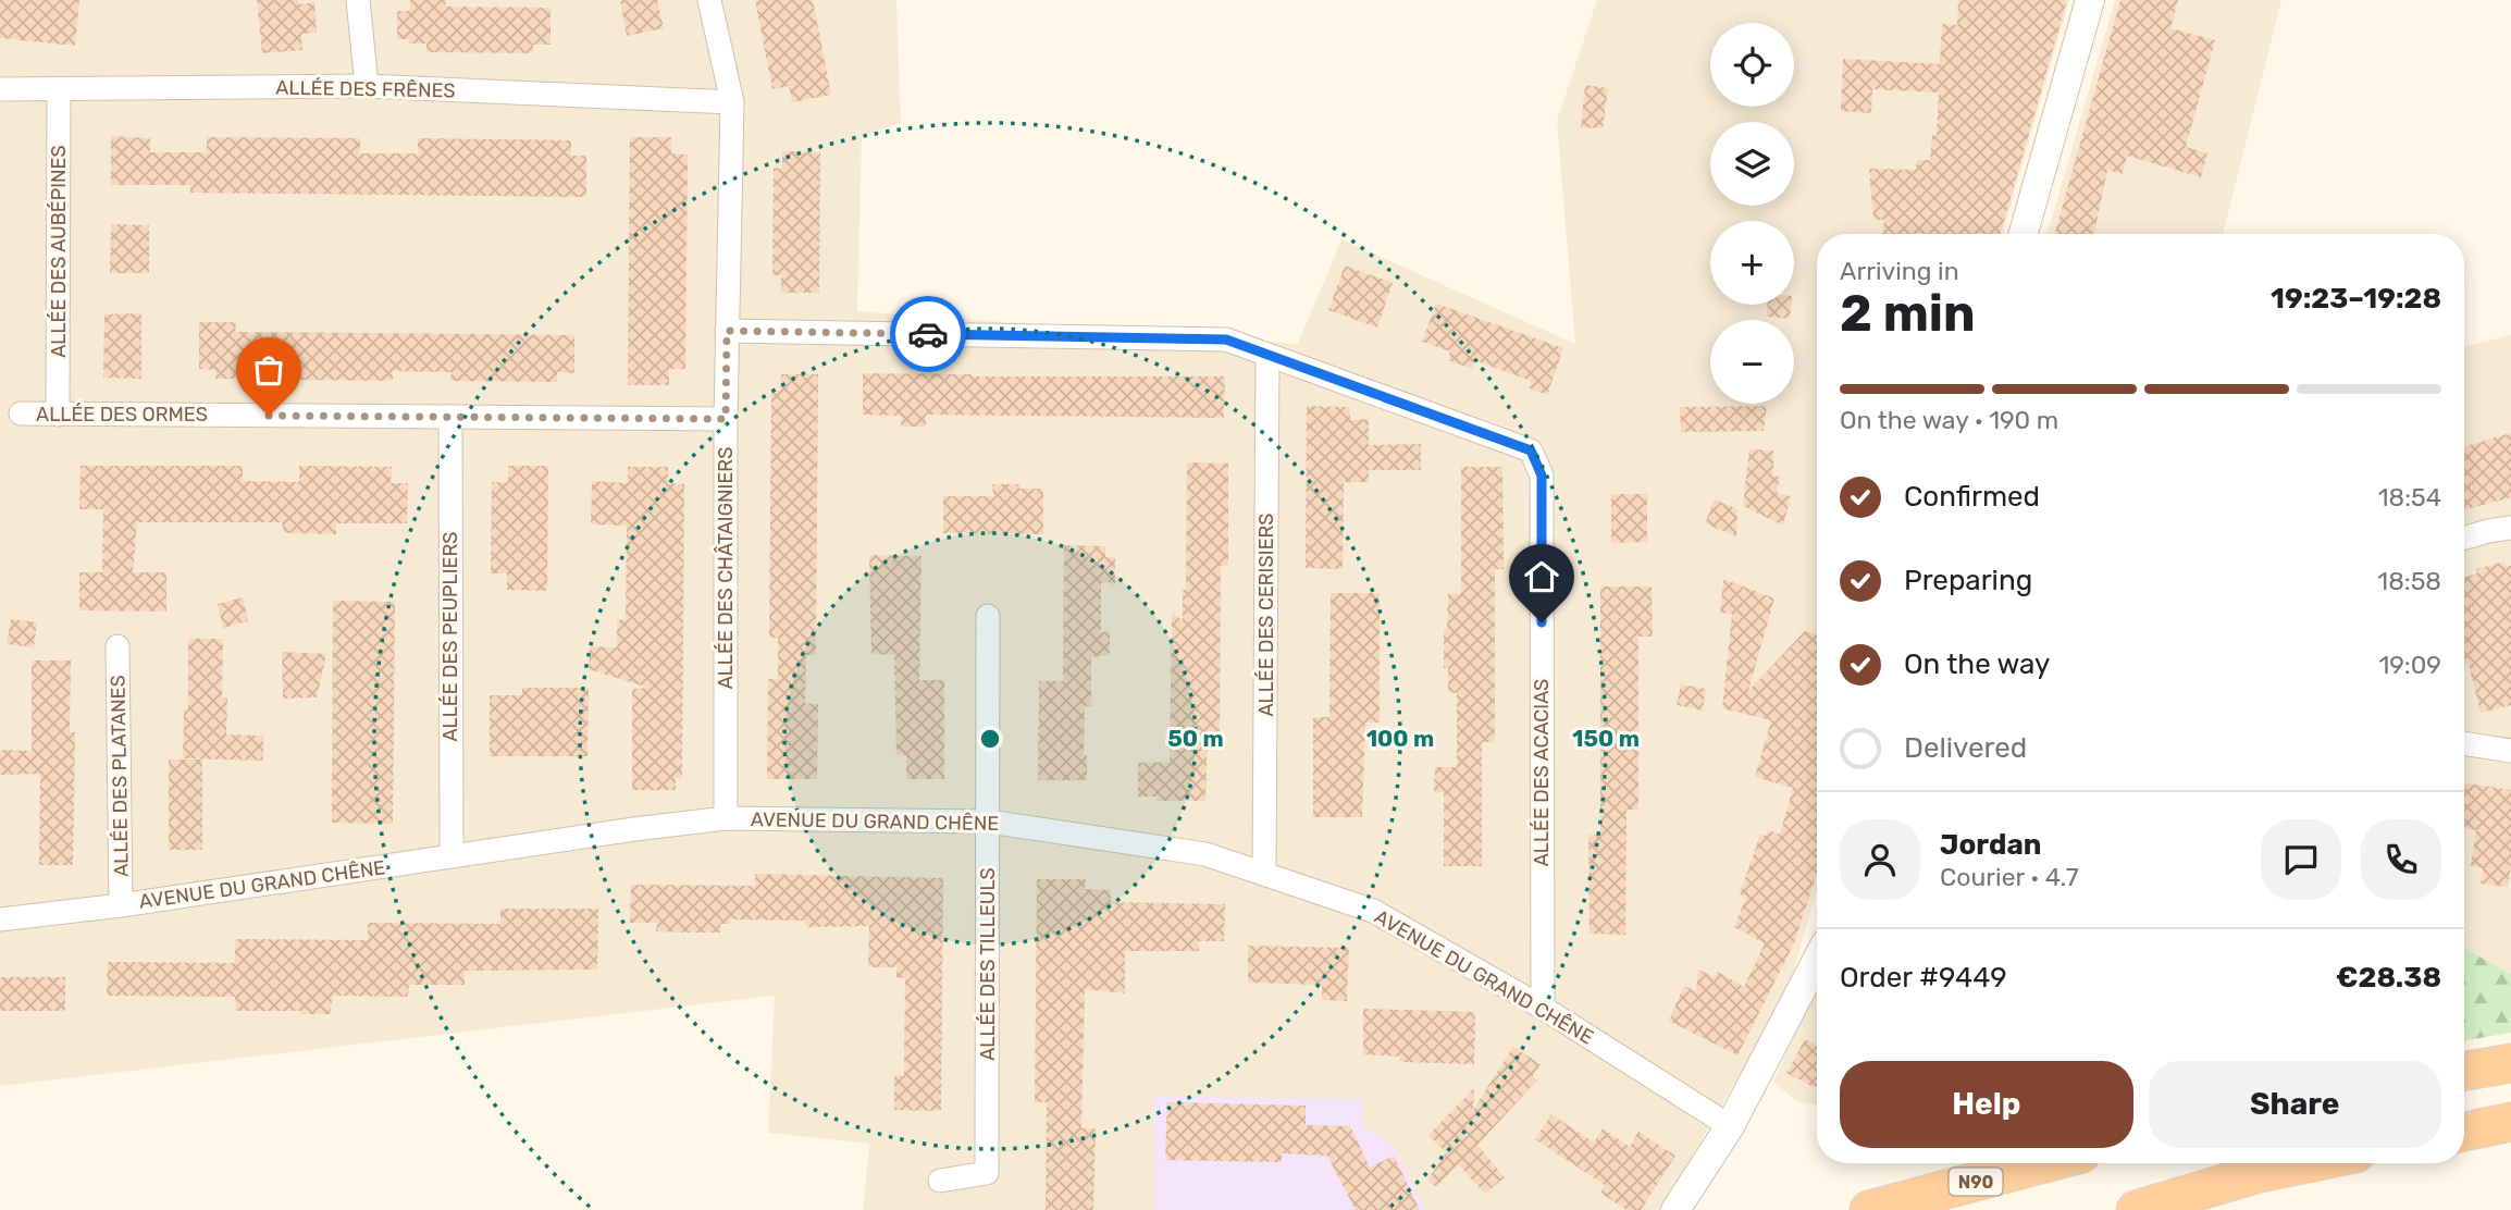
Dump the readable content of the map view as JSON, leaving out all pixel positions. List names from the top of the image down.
{
  "streets": {
    "highway": ["N90"],
    "street": [
      "ALLÉE DES FRÊNES",
      "ALLÉE DES AUBÉPINES",
      "ALLÉE DES ORMES",
      "ALLÉE DES CHÂTAIGNIERS",
      "ALLÉE DES CERISIERS",
      "ALLÉE DES PEUPLIERS",
      "ALLÉE DES ACACIAS",
      "ALLÉE DES PLATANES",
      "AVENUE DU GRAND CHÊNE",
      "ALLÉE DES TILLEULS"
    ]
  },
  "crossings": [
    ["ALLÉE DES FRÊNES", "ALLÉE DES AUBÉPINES"],
    ["ALLÉE DES FRÊNES", "ALLÉE DES CHÂTAIGNIERS"],
    ["ALLÉE DES AUBÉPINES", "ALLÉE DES ORMES"],
    ["ALLÉE DES ORMES", "ALLÉE DES CHÂTAIGNIERS"],
    ["ALLÉE DES ORMES", "ALLÉE DES PEUPLIERS"],
    ["ALLÉE DES CHÂTAIGNIERS", "ALLÉE DES ACACIAS"],
    ["ALLÉE DES CHÂTAIGNIERS", "AVENUE DU GRAND CHÊNE"],
    ["ALLÉE DES CERISIERS", "ALLÉE DES ACACIAS"],
    ["ALLÉE DES CERISIERS", "AVENUE DU GRAND CHÊNE"],
    ["ALLÉE DES PEUPLIERS", "AVENUE DU GRAND CHÊNE"],
    ["ALLÉE DES ACACIAS", "AVENUE DU GRAND CHÊNE"],
    ["ALLÉE DES PLATANES", "AVENUE DU GRAND CHÊNE"],
    ["AVENUE DU GRAND CHÊNE", "ALLÉE DES TILLEULS"]
  ],
  "page": {
    "map_buttons": ["+", "−"],
    "heading": ["2 min", "Arriving in", "19:23–19:28"],
    "panel": [
      "Jordan",
      "Courier · 4.7",
      "Order #9449",
      "€28.38"
    ],
    "bar": "On the way · 190 m",
    "list": [
      ["Confirmed", "18:54"],
      ["Preparing", "18:58"],
      ["On the way", "19:09"],
      "Delivered"
    ],
    "buttons": ["Help", "Share"]
  },
  "rings": ["50 m", "100 m", "150 m"]
}
